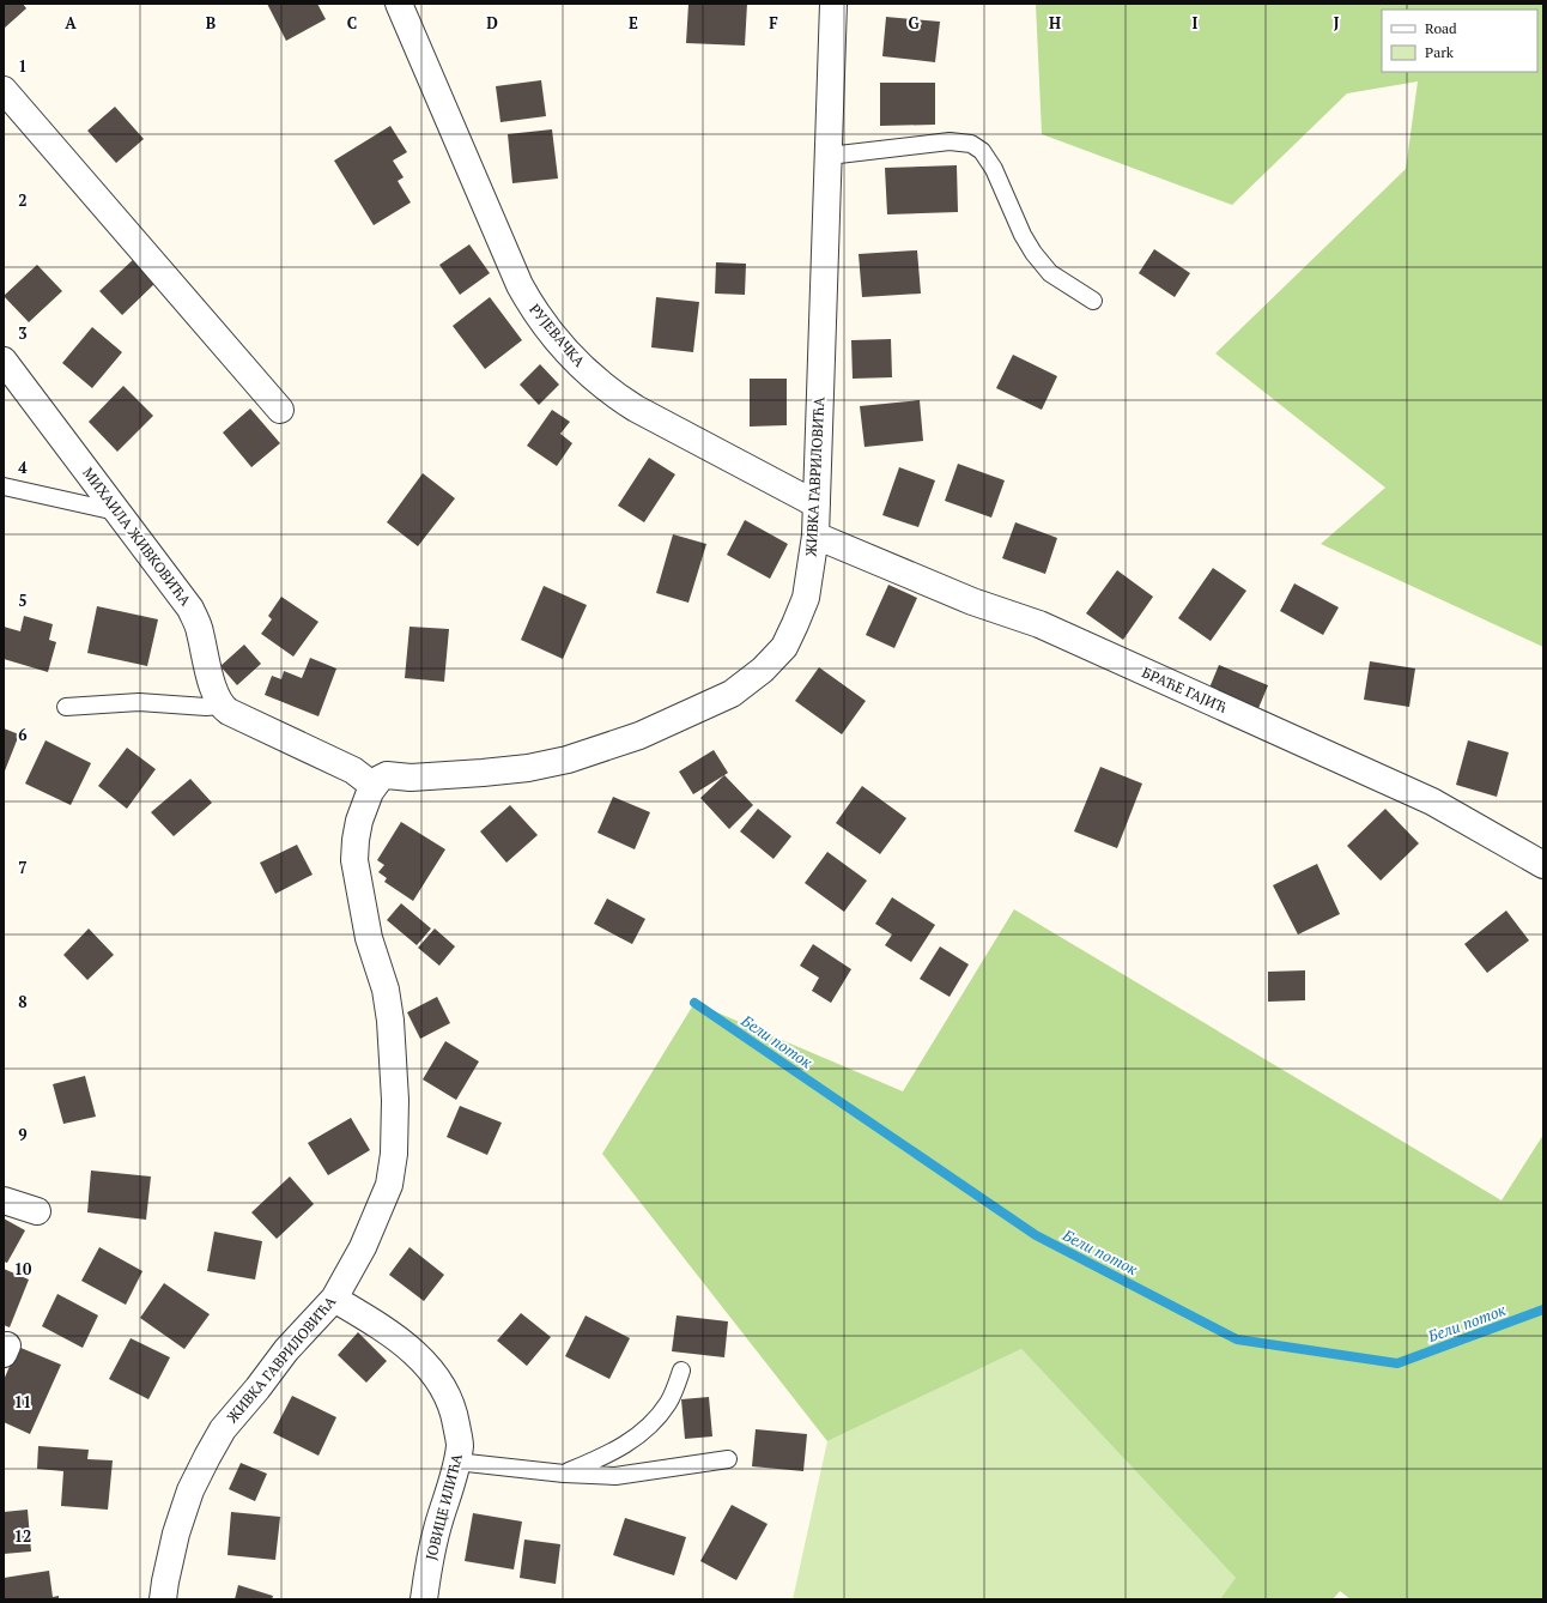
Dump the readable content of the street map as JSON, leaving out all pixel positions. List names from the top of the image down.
{
  "streets": {
    "street": [
      "РУЈЕВАЧКА",
      "ЖИВКА ГАВРИЛОВИЋА",
      "МИХАИЛА ЖИВКОВИЋА",
      "БРАЋЕ ГАЈИЋ",
      "ЈОВИЦЕ ИЛИЋА"
    ]
  },
  "crossings": [
    ["РУЈЕВАЧКА", "ЖИВКА ГАВРИЛОВИЋА"],
    ["ЖИВКА ГАВРИЛОВИЋА", "БРАЋЕ ГАЈИЋ"],
    ["ЖИВКА ГАВРИЛОВИЋА", "ЈОВИЦЕ ИЛИЋА"]
  ],
  "water": ["Бели поток"],
  "legend": ["Road", "Park"],
  "grid": {
    "columns": [
      "A",
      "B",
      "C",
      "D",
      "E",
      "F",
      "G",
      "H",
      "I",
      "J"
    ],
    "rows": [
      "1",
      "2",
      "3",
      "4",
      "5",
      "6",
      "7",
      "8",
      "9",
      "10",
      "11",
      "12"
    ]
  }
}
